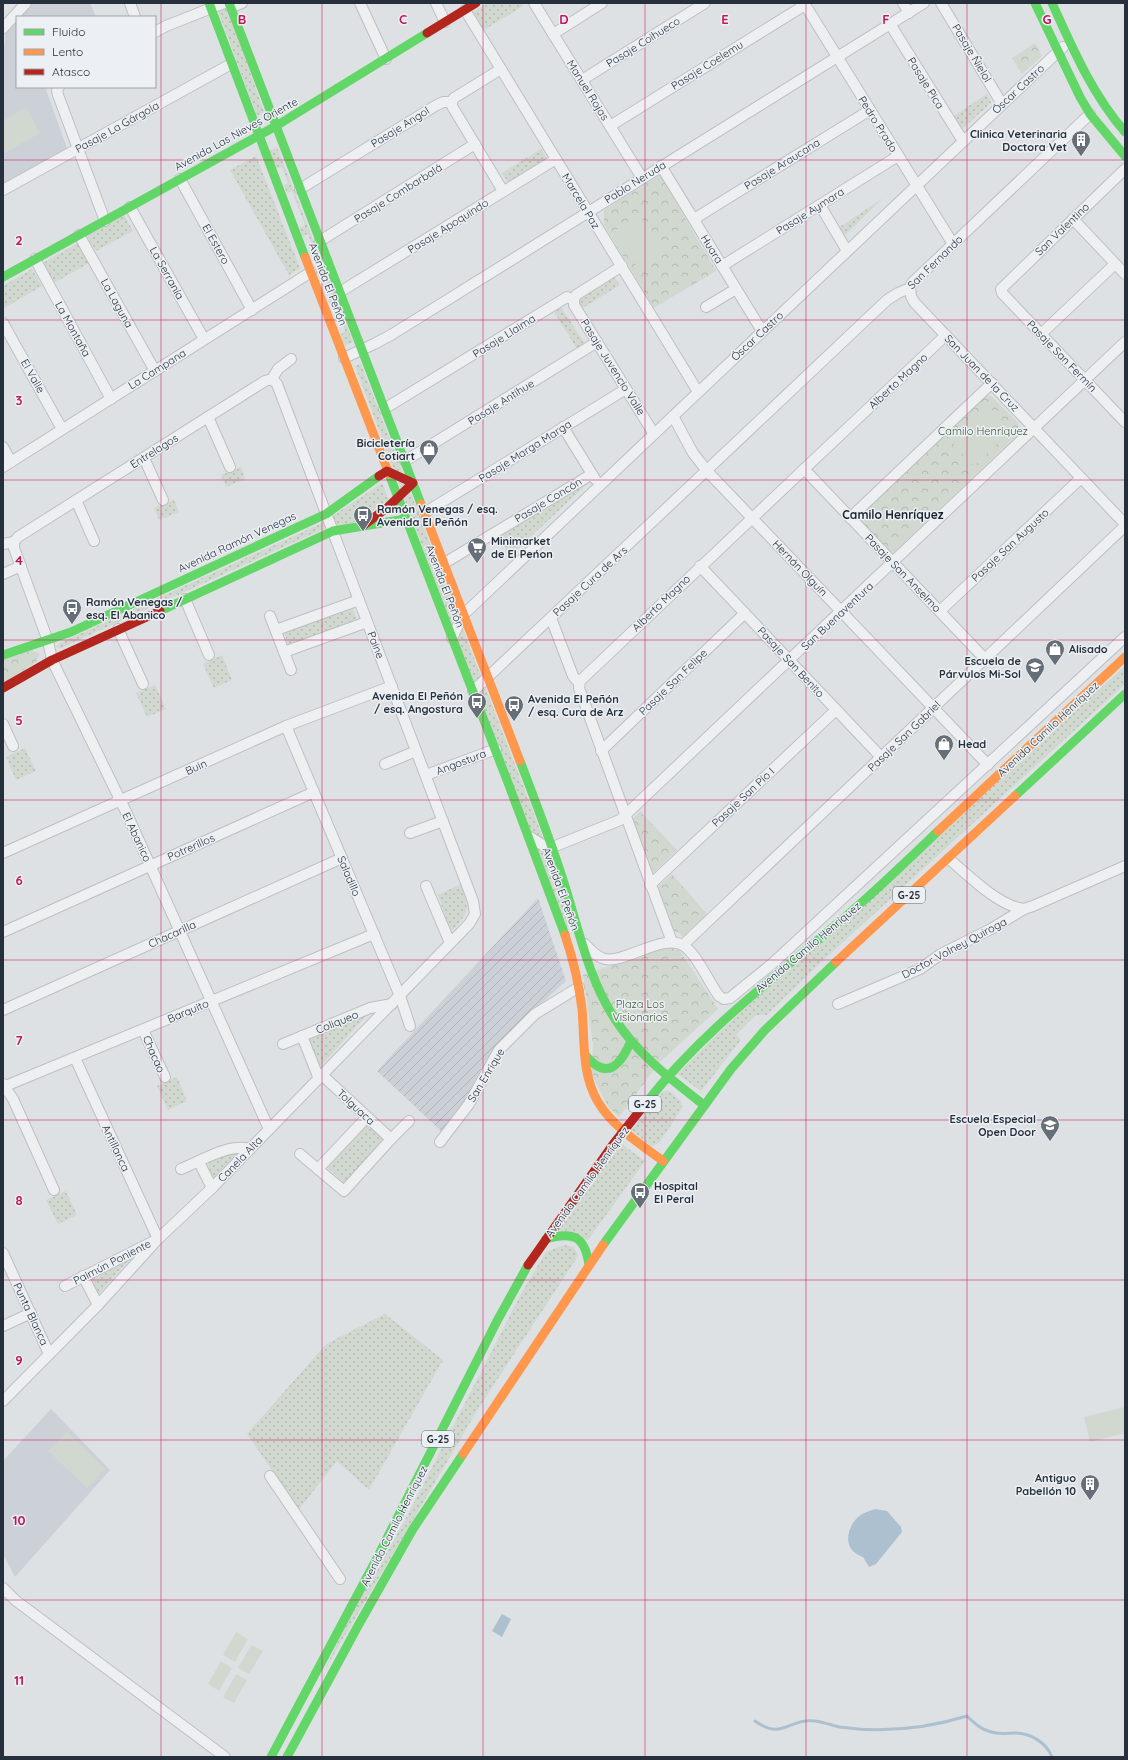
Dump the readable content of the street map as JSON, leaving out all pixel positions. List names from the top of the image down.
{
  "streets": {
    "main road": [
      "Avenida Las Nieves Oriente",
      "Avenida El Peñón",
      "Avenida Ramón Venegas",
      "Avenida Camilo Henríquez",
      "G-25"
    ],
    "street": [
      "Pasaje Coihueco",
      "Pasaje Ñielol",
      "Pasaje Coelemu",
      "Pasaje Pica",
      "Óscar Castro",
      "Manuel Rojas",
      "Pedro Prado",
      "Pasaje La Gárgola",
      "Pasaje Angol",
      "Pasaje Araucana",
      "Pablo Neruda",
      "Pasaje Combarbalá",
      "Marcela Paz",
      "Pasaje Aymara",
      "Pasaje Apoquindo",
      "San Valentino",
      "El Estero",
      "Huara",
      "San Fernando",
      "La Serranía",
      "La Laguna",
      "La Montaña",
      "Pasaje Llaima",
      "Pasaje San Fermín",
      "Pasaje Juvencio Valle",
      "La Campana",
      "San Juan de la Cruz",
      "El Valle",
      "Alberto Magno",
      "Pasaje Antihue",
      "Entrelagos",
      "Pasaje Marga Marga",
      "Pasaje Concón",
      "Pasaje San Augusto",
      "Hernán Olguín",
      "Pasaje San Anselmo",
      "Pasaje Cura de Ars",
      "San Buenaventura",
      "Paine",
      "Pasaje San Benito",
      "Pasaje San Felipe",
      "Pasaje San Gabriel",
      "Angostura",
      "Buin",
      "Pasaje San Pío I",
      "El Abanico",
      "Potrerillos",
      "Saladillo",
      "Chacarilla",
      "Doctor Volney Quiroga",
      "Barquito",
      "Coliqueo",
      "Chacao",
      "San Enrique",
      "Tolguaca",
      "Antillanca",
      "Canela Alta",
      "Paimún Poniente",
      "Punta Blanca"
    ]
  },
  "crossings": [
    ["Pasaje Coihueco", "Manuel Rojas"],
    ["Pasaje Ñielol", "Óscar Castro"],
    ["Pasaje Coelemu", "Manuel Rojas"],
    ["Pasaje Coelemu", "Pedro Prado"],
    ["Pasaje Pica", "Óscar Castro"],
    ["Pasaje Pica", "Pablo Neruda"],
    ["Óscar Castro", "Pedro Prado"],
    ["Óscar Castro", "Marcela Paz"],
    ["Óscar Castro", "Huara"],
    ["Óscar Castro", "Avenida El Peñón"],
    ["Óscar Castro", "Pasaje Juvencio Valle"],
    ["Óscar Castro", "Hernán Olguín"],
    ["Manuel Rojas", "Pablo Neruda"],
    ["Pedro Prado", "Pasaje Araucana"],
    ["Pedro Prado", "Pablo Neruda"],
    ["Pedro Prado", "Pasaje Aymara"],
    ["Pedro Prado", "San Fernando"],
    ["Pasaje La Gárgola", "Avenida El Peñón"],
    ["Pasaje Angol", "Marcela Paz"],
    ["Pasaje Angol", "Avenida El Peñón"],
    ["Avenida Las Nieves Oriente", "Marcela Paz"],
    ["Avenida Las Nieves Oriente", "El Estero"],
    ["Avenida Las Nieves Oriente", "La Serranía"],
    ["Avenida Las Nieves Oriente", "Avenida El Peñón"],
    ["Avenida Las Nieves Oriente", "La Laguna"],
    ["Avenida Las Nieves Oriente", "La Montaña"],
    ["Pasaje Araucana", "Huara"],
    ["Pablo Neruda", "Marcela Paz"],
    ["Pablo Neruda", "Huara"],
    ["Pablo Neruda", "Avenida El Peñón"],
    ["Pasaje Combarbalá", "Avenida El Peñón"],
    ["Marcela Paz", "Pasaje Apoquindo"],
    ["Marcela Paz", "Pasaje Llaima"],
    ["Pasaje Aymara", "Huara"],
    ["Pasaje Apoquindo", "Avenida El Peñón"],
    ["San Valentino", "Pasaje San Fermín"],
    ["El Estero", "La Campana"],
    ["San Fernando", "San Juan de la Cruz"],
    ["San Fernando", "Hernán Olguín"],
    ["San Fernando", "Pasaje Cura de Ars"],
    ["La Serranía", "La Campana"],
    ["Avenida El Peñón", "Pasaje Llaima"],
    ["Avenida El Peñón", "La Campana"],
    ["Avenida El Peñón", "Pasaje Antihue"],
    ["Avenida El Peñón", "Pasaje Marga Marga"],
    ["Avenida El Peñón", "Pasaje Concón"],
    ["Avenida El Peñón", "Avenida Ramón Venegas"],
    ["Avenida El Peñón", "Pasaje Cura de Ars"],
    ["Avenida El Peñón", "San Buenaventura"],
    ["Avenida El Peñón", "Avenida Camilo Henríquez"],
    ["Avenida El Peñón", "Angostura"],
    ["Avenida El Peñón", "San Enrique"],
    ["La Laguna", "La Campana"],
    ["La Montaña", "La Campana"],
    ["Pasaje Llaima", "Pasaje Juvencio Valle"],
    ["Pasaje San Fermín", "San Buenaventura"],
    ["Pasaje Juvencio Valle", "Pasaje Antihue"],
    ["Pasaje Juvencio Valle", "Pasaje Marga Marga"],
    ["La Campana", "El Valle"],
    ["San Juan de la Cruz", "Alberto Magno"],
    ["San Juan de la Cruz", "Pasaje San Augusto"],
    ["San Juan de la Cruz", "San Buenaventura"],
    ["San Juan de la Cruz", "Pasaje San Gabriel"],
    ["Alberto Magno", "Hernán Olguín"],
    ["Alberto Magno", "Pasaje San Anselmo"],
    ["Alberto Magno", "Pasaje San Benito"],
    ["Entrelagos", "Paine"],
    ["Entrelagos", "El Abanico"],
    ["Avenida Ramón Venegas", "Paine"],
    ["Avenida Ramón Venegas", "El Abanico"],
    ["Pasaje San Augusto", "Pasaje San Anselmo"],
    ["Hernán Olguín", "Pasaje Cura de Ars"],
    ["Hernán Olguín", "San Buenaventura"],
    ["Hernán Olguín", "Avenida Camilo Henríquez"],
    ["Hernán Olguín", "Pasaje San Gabriel"],
    ["Pasaje San Anselmo", "San Buenaventura"],
    ["Pasaje San Anselmo", "Pasaje San Gabriel"],
    ["San Buenaventura", "Pasaje San Benito"],
    ["Paine", "Angostura"],
    ["Paine", "Buin"],
    ["Paine", "Canela Alta"],
    ["Pasaje San Benito", "Pasaje San Felipe"],
    ["Pasaje San Benito", "Pasaje San Gabriel"],
    ["Pasaje San Benito", "Pasaje San Pío I"],
    ["Avenida Camilo Henríquez", "Pasaje San Gabriel"],
    ["Avenida Camilo Henríquez", "Doctor Volney Quiroga"],
    ["Buin", "El Abanico"],
    ["Buin", "Saladillo"],
    ["El Abanico", "Potrerillos"],
    ["El Abanico", "Chacarilla"],
    ["El Abanico", "Barquito"],
    ["El Abanico", "Canela Alta"],
    ["Potrerillos", "Saladillo"],
    ["Saladillo", "Chacarilla"],
    ["Saladillo", "Barquito"],
    ["Saladillo", "Canela Alta"],
    ["Barquito", "Chacao"],
    ["Barquito", "Antillanca"],
    ["Coliqueo", "Canela Alta"],
    ["Tolguaca", "Canela Alta"],
    ["Antillanca", "Canela Alta"],
    ["Antillanca", "Paimún Poniente"],
    ["Canela Alta", "Paimún Poniente"],
    ["Canela Alta", "Punta Blanca"]
  ],
  "districts": ["Camilo Henríquez"],
  "parks": ["Camilo Henríquez", "Plaza Los Visionarios"],
  "places": {
    "building": ["Clinica Veterinaria Doctora Vet", "Antiguo Pabellón 10"],
    "shop": ["Bicicletería Cotiart", "Alisado", "Head"],
    "bus stop": [
      "Ramón Venegas / esq. Avenida El Peñón",
      "Ramón Venegas / esq. El Abanico",
      "Avenida El Peñón / esq. Angostura",
      "Avenida El Peñón / esq. Cura de Arz",
      "Hospital El Peral"
    ],
    "supermarket": ["Minimarket de El Peńon"],
    "school or university": ["Escuela de Párvulos Mi-Sol", "Escuela Especial Open Door"]
  },
  "legend": ["Fluido", "Lento", "Atasco"],
  "grid": {
    "columns": [
      "B",
      "C",
      "D",
      "E",
      "F",
      "G"
    ],
    "rows": [
      "2",
      "3",
      "4",
      "5",
      "6",
      "7",
      "8",
      "9",
      "10",
      "11"
    ]
  }
}
